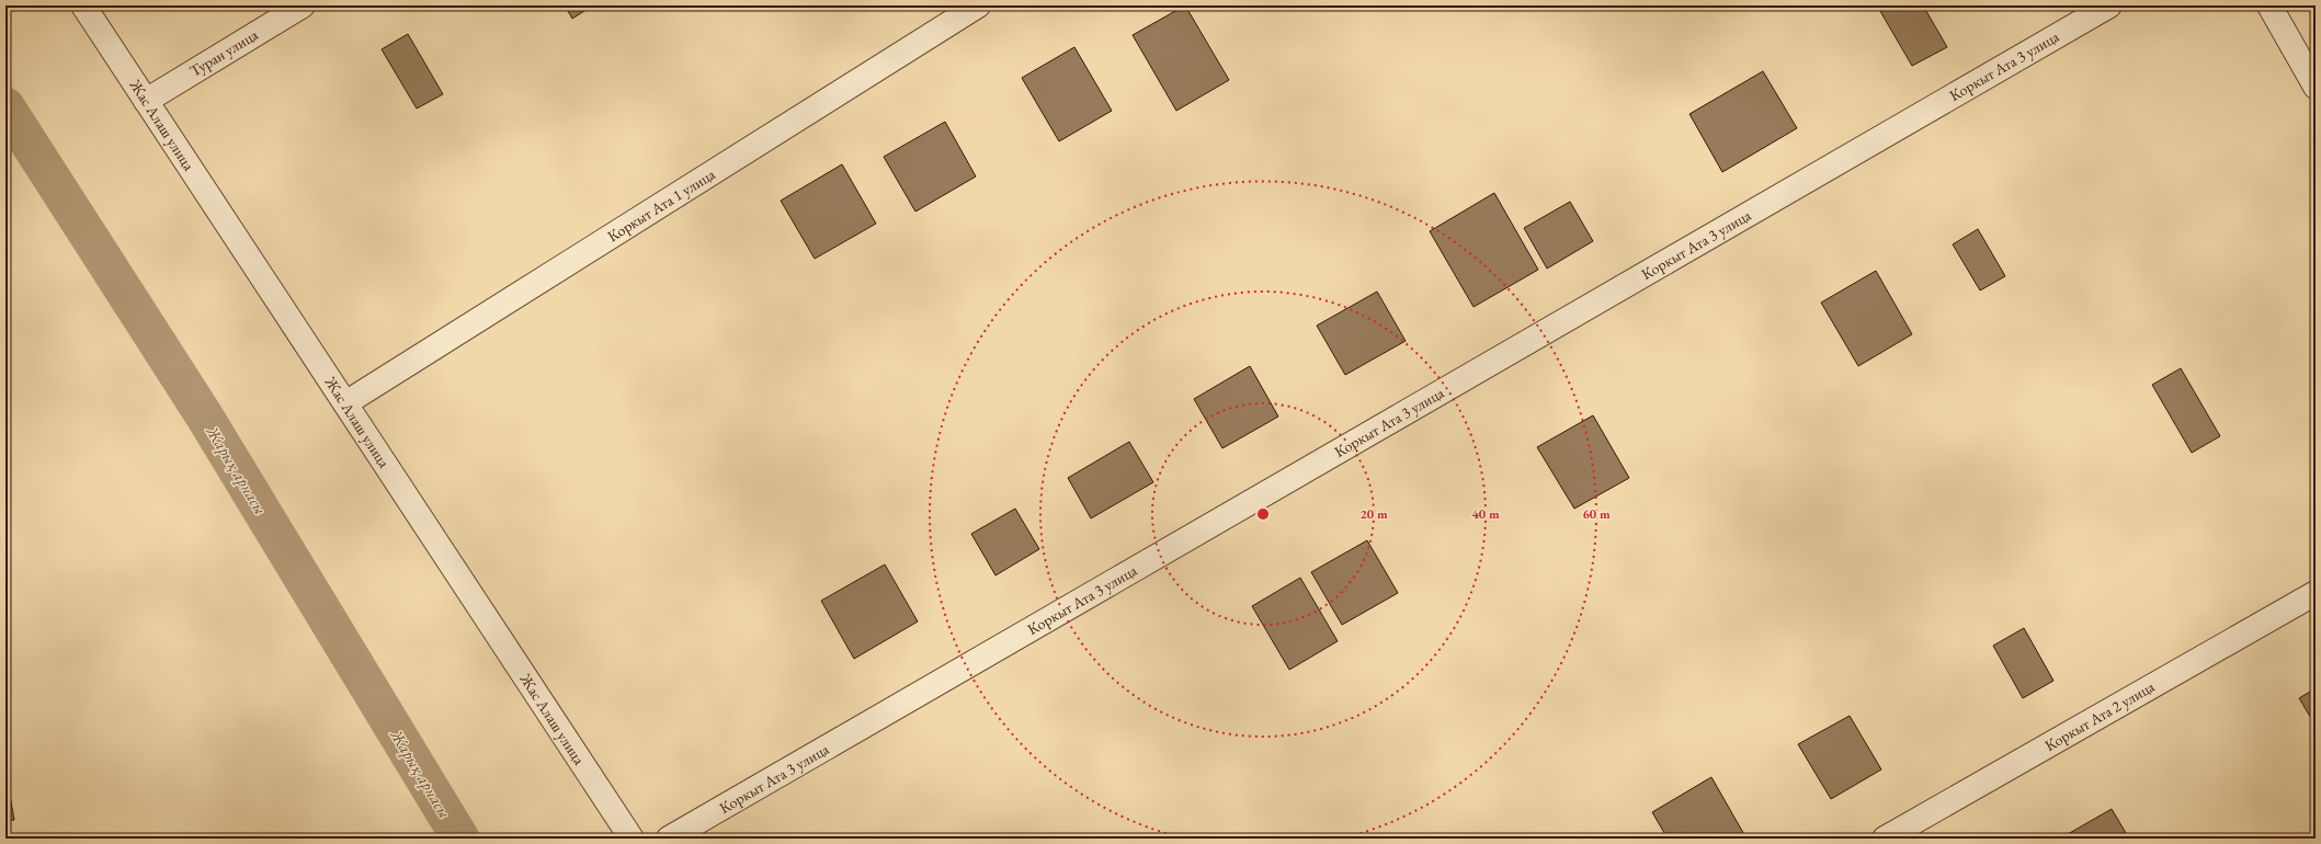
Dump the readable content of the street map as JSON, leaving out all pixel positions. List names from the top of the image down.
{
  "streets": {
    "street": [
      "Туран улица",
      "Коркыт Ата 3 улица",
      "Жас Алаш улица",
      "Коркыт Ата 1 улица",
      "Коркыт Ата 2 улица"
    ]
  },
  "crossings": [
    ["Туран улица", "Жас Алаш улица"],
    ["Жас Алаш улица", "Коркыт Ата 1 улица"]
  ],
  "water": ["Жарық арнасы"],
  "rings": ["20 m", "40 m", "60 m"]
}
